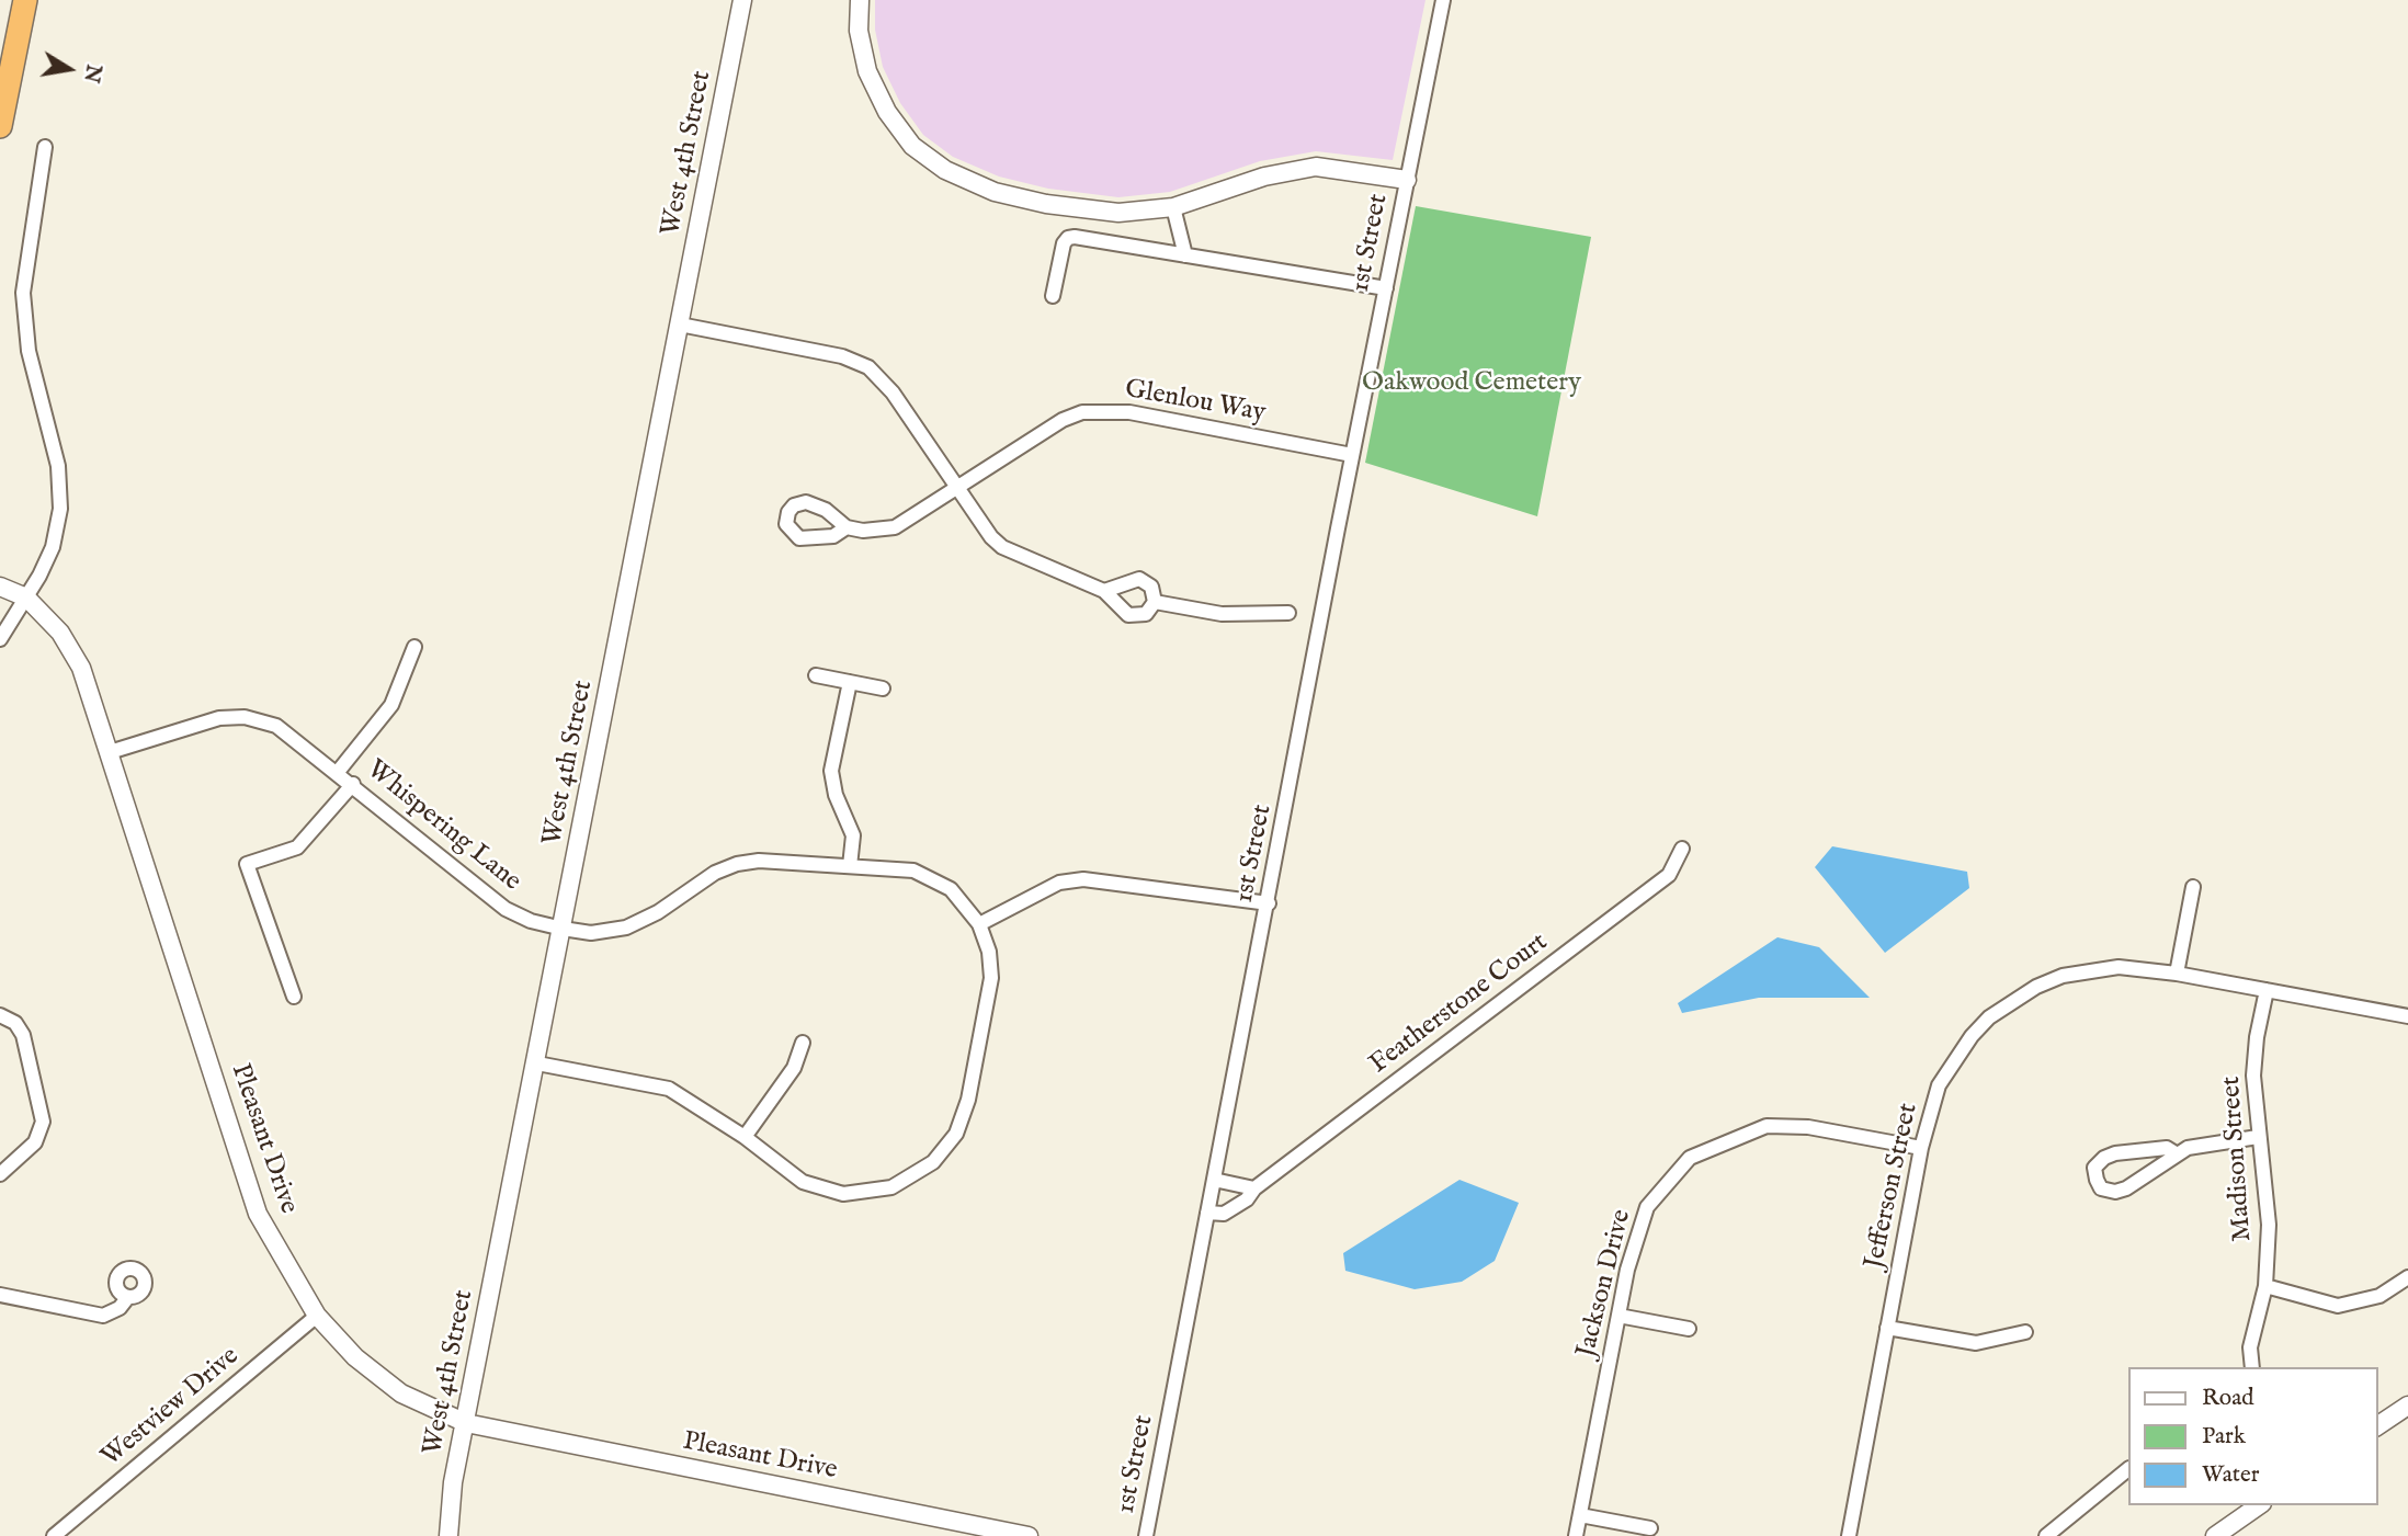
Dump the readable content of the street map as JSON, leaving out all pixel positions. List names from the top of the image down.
{
  "streets": {
    "street": [
      "West 4th Street",
      "1st Street",
      "Glenlou Way",
      "Whispering Lane",
      "Featherstone Court",
      "Pleasant Drive",
      "Madison Street",
      "Jefferson Street",
      "Jackson Drive",
      "Westview Drive"
    ]
  },
  "crossings": [
    ["West 4th Street", "Whispering Lane"],
    ["West 4th Street", "Pleasant Drive"],
    ["1st Street", "Glenlou Way"],
    ["1st Street", "Featherstone Court"],
    ["Whispering Lane", "Pleasant Drive"],
    ["Pleasant Drive", "Westview Drive"],
    ["Madison Street", "Jefferson Street"],
    ["Jefferson Street", "Jackson Drive"]
  ],
  "parks": ["Oakwood Cemetery"],
  "legend": ["Road", "Park", "Water"],
  "north": "right"
}
